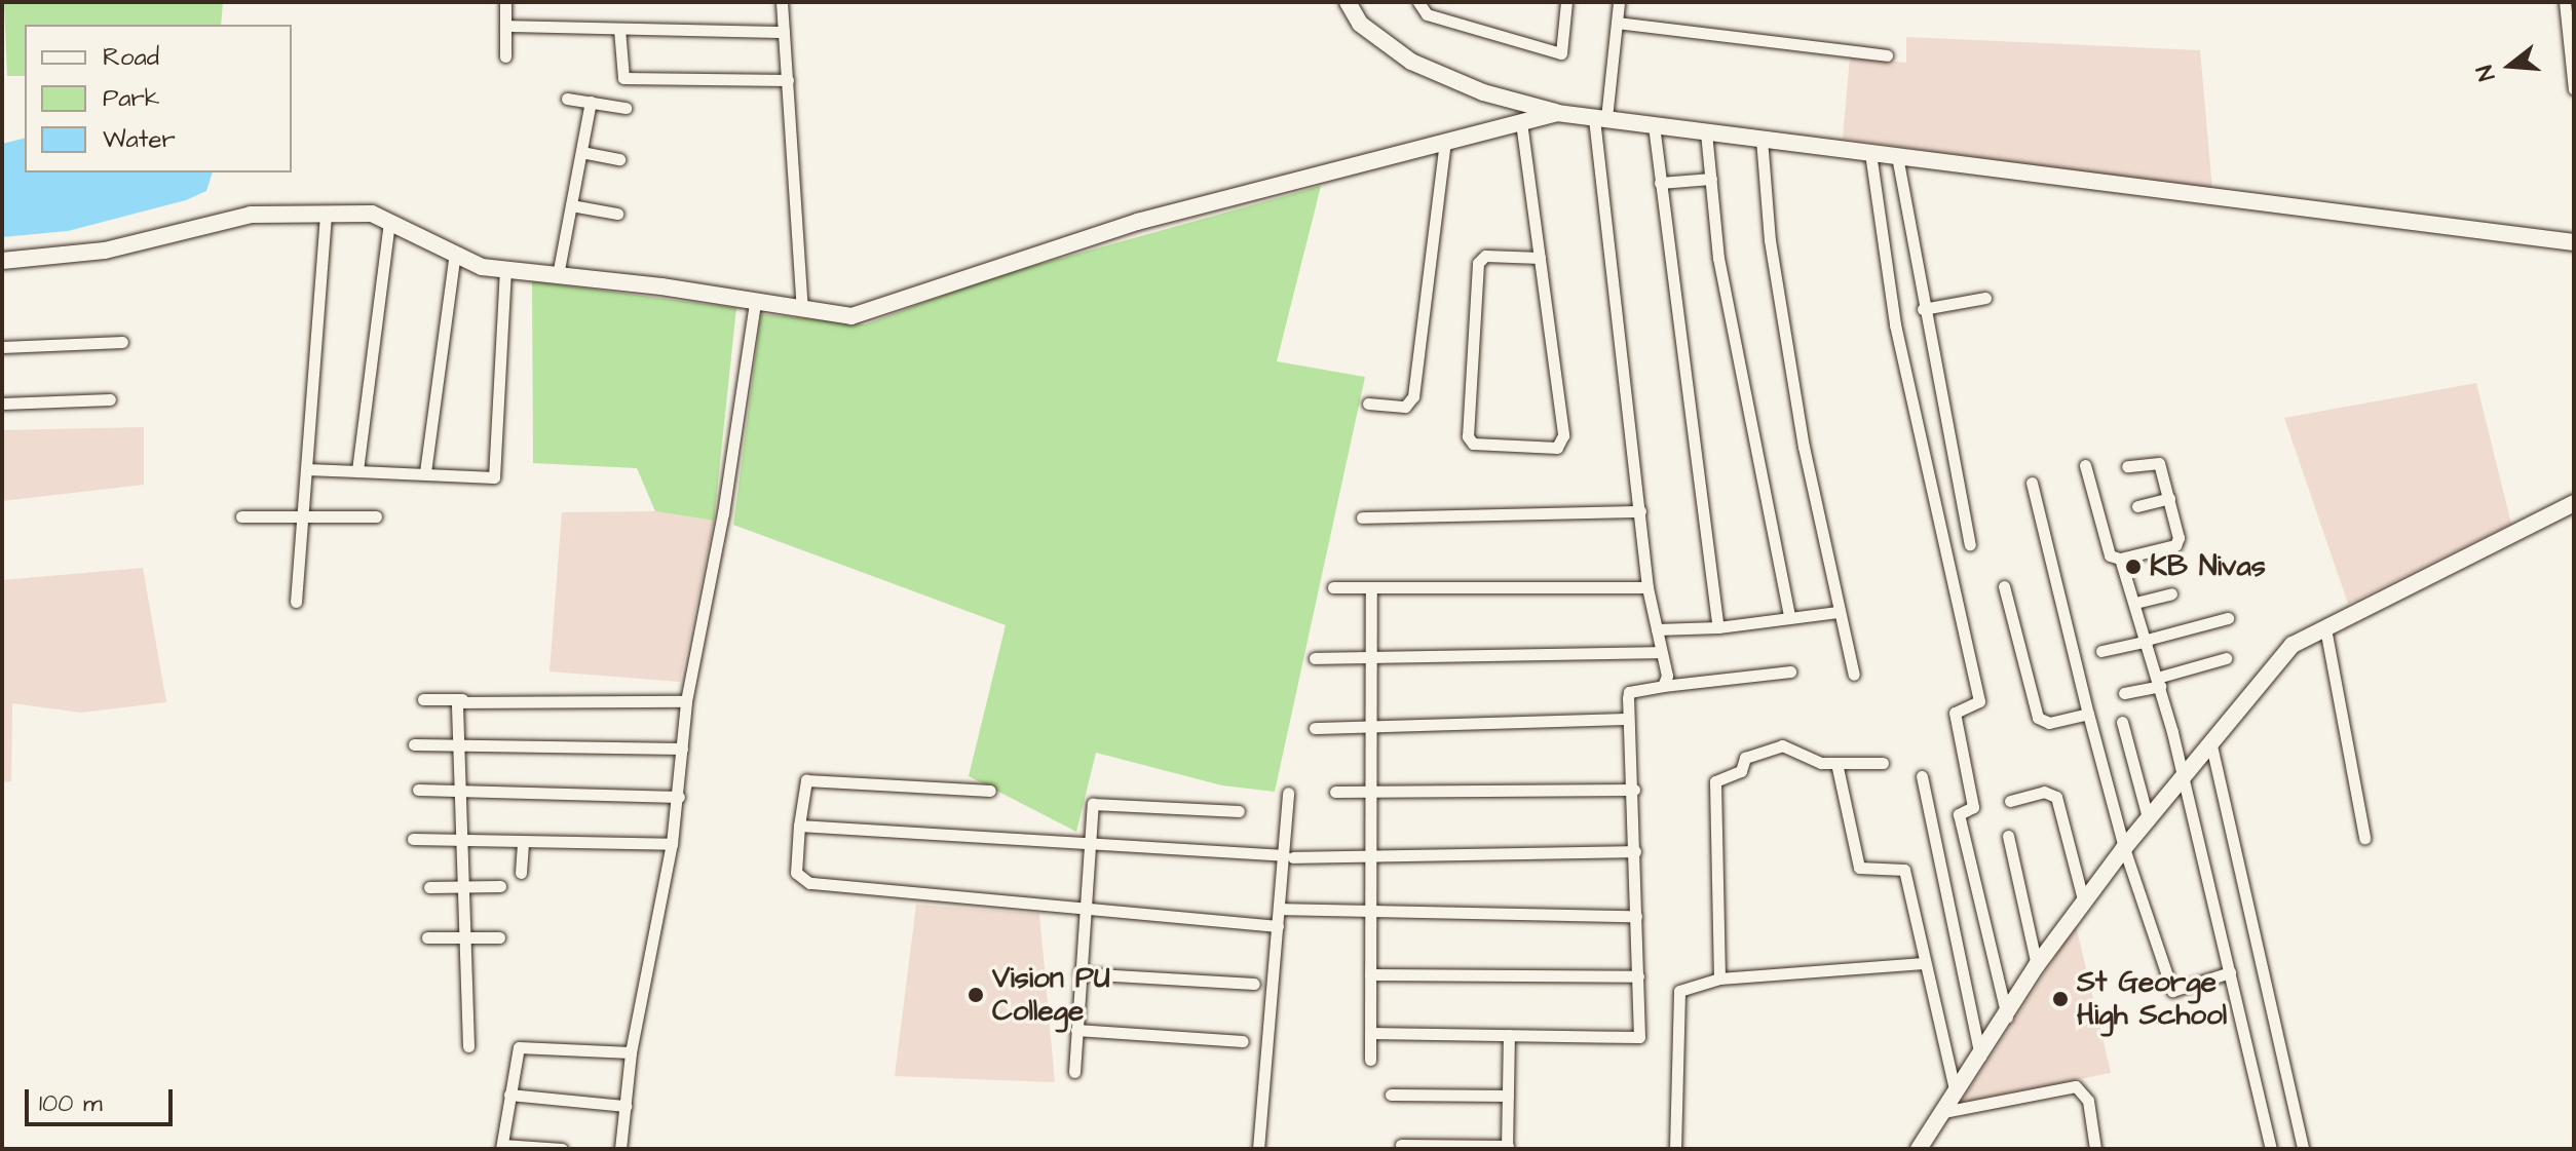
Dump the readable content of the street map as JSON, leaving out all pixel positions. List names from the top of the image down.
{
  "places": ["KB Nivas", "Vision PU College", "St George High School"],
  "legend": ["Road", "Park", "Water"],
  "scale_bar": "100 m",
  "north": "left"
}
